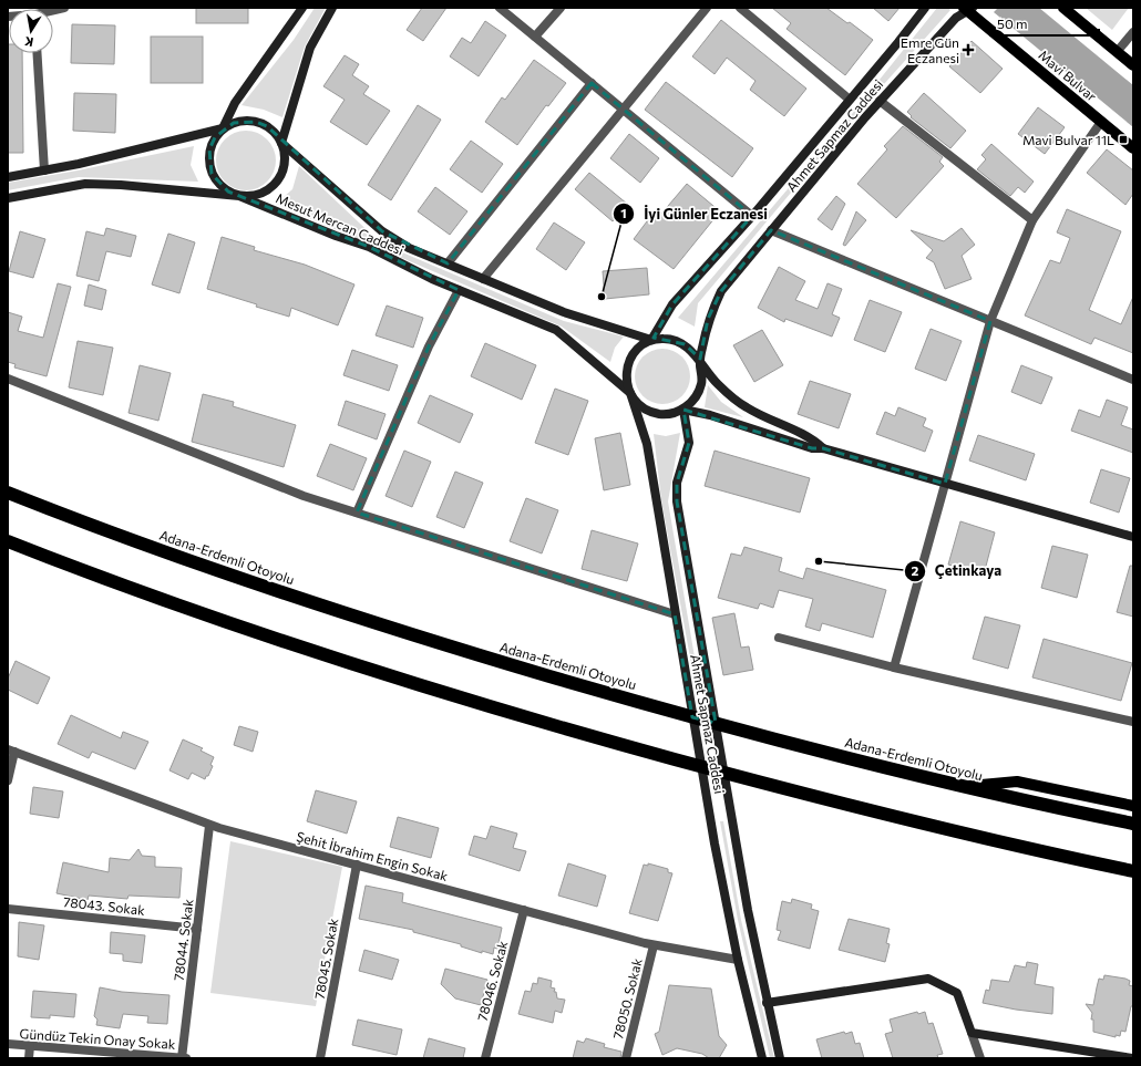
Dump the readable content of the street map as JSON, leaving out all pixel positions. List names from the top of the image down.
{
  "streets": {
    "highway": ["Adana-Erdemli Otoyolu"],
    "main road": ["Mavi Bulvar", "Ahmet Sapmaz Caddesi", "Mesut Mercan Caddesi"],
    "street": [
      "Şehit İbrahim Engin Sokak",
      "78043. Sokak",
      "78044. Sokak",
      "78045. Sokak",
      "78046. Sokak",
      "78050. Sokak",
      "Gündüz Tekin Onay Sokak"
    ]
  },
  "crossings": [
    ["Mavi Bulvar", "Ahmet Sapmaz Caddesi"],
    ["Ahmet Sapmaz Caddesi", "Mesut Mercan Caddesi"],
    ["Ahmet Sapmaz Caddesi", "Şehit İbrahim Engin Sokak"],
    ["Şehit İbrahim Engin Sokak", "78044. Sokak"],
    ["Şehit İbrahim Engin Sokak", "78045. Sokak"],
    ["Şehit İbrahim Engin Sokak", "78046. Sokak"],
    ["Şehit İbrahim Engin Sokak", "78050. Sokak"],
    ["78043. Sokak", "78044. Sokak"],
    ["78044. Sokak", "Gündüz Tekin Onay Sokak"]
  ],
  "places": {
    "health": ["Emre Gün Eczanesi"],
    "transit": ["Mavi Bulvar 11L"],
    "other": ["İyi Günler Eczanesi", "Çetinkaya"]
  },
  "scale_bar": "50 m",
  "north": "bottom"
}
